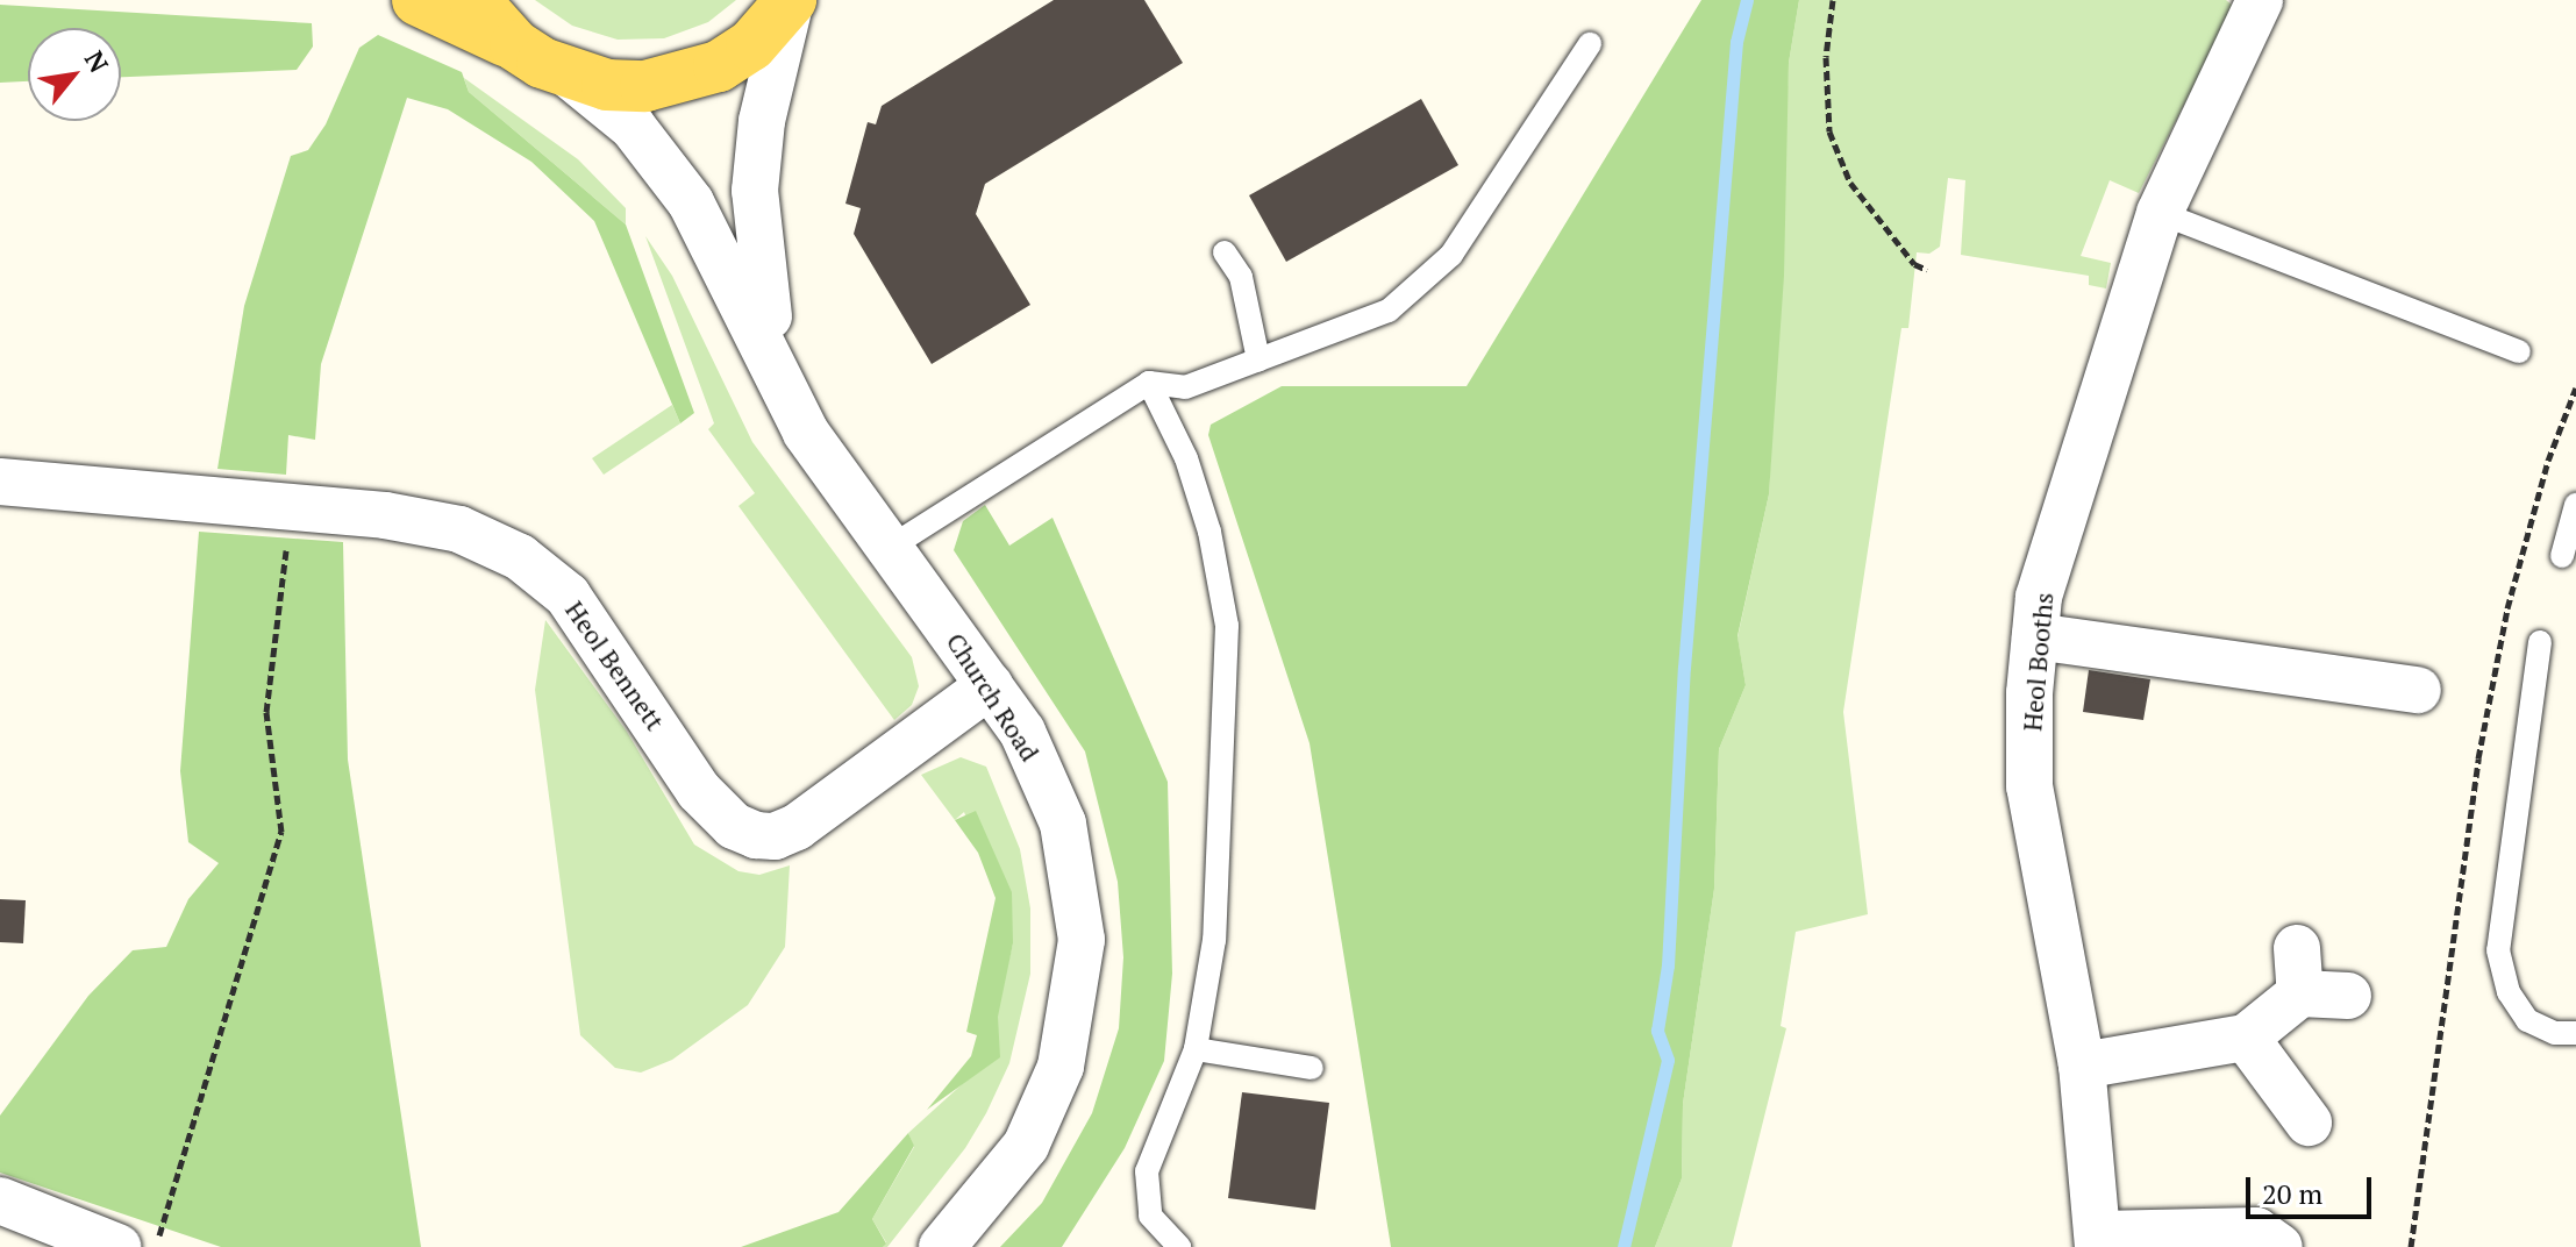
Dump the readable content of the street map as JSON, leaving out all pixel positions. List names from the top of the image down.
{
  "streets": {
    "street": ["Heol Booths", "Heol Bennett", "Church Road"]
  },
  "crossings": [
    ["Heol Bennett", "Church Road"]
  ],
  "scale_bar": "20 m",
  "north": "top right"
}
